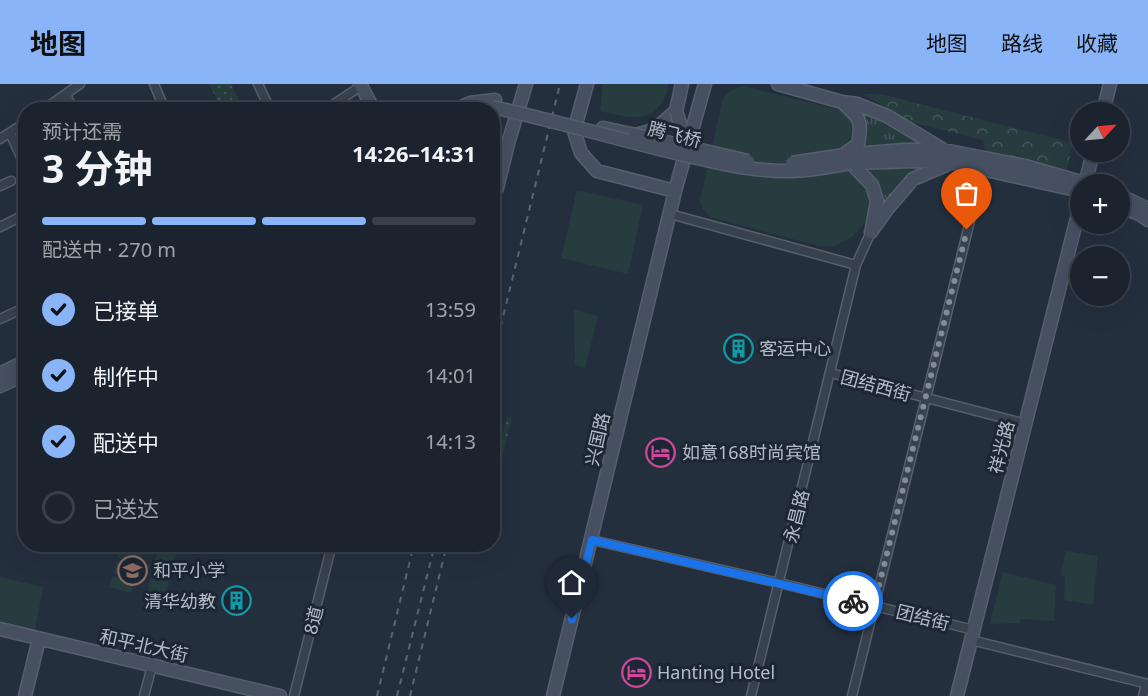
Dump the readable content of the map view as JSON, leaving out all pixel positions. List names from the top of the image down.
{
  "streets": {
    "main road": [
      "腾飞桥",
      "兴国路",
      "祥光路",
      "和平北大街"
    ],
    "street": [
      "团结西街",
      "永昌路",
      "团结街",
      "8道"
    ]
  },
  "crossings": [
    ["团结西街", "祥光路"],
    ["团结西街", "永昌路"],
    ["兴国路", "团结街"],
    ["祥光路", "团结街"],
    ["永昌路", "团结街"]
  ],
  "places": {
    "building": ["客运中心", "清华幼教"],
    "hotel": ["如意168时尚宾馆", "Hanting Hotel"],
    "school or university": ["和平小学"]
  },
  "north": "top right",
  "page": {
    "header": "地图",
    "nav": ["地图", "路线", "收藏"],
    "map_buttons": ["+", "−"],
    "heading": ["3 分钟", "预计还需", "14:26–14:31"],
    "bar": "配送中 · 270 m",
    "list": [
      ["已接单", "13:59"],
      ["制作中", "14:01"],
      ["配送中", "14:13"],
      "已送达"
    ]
  }
}
